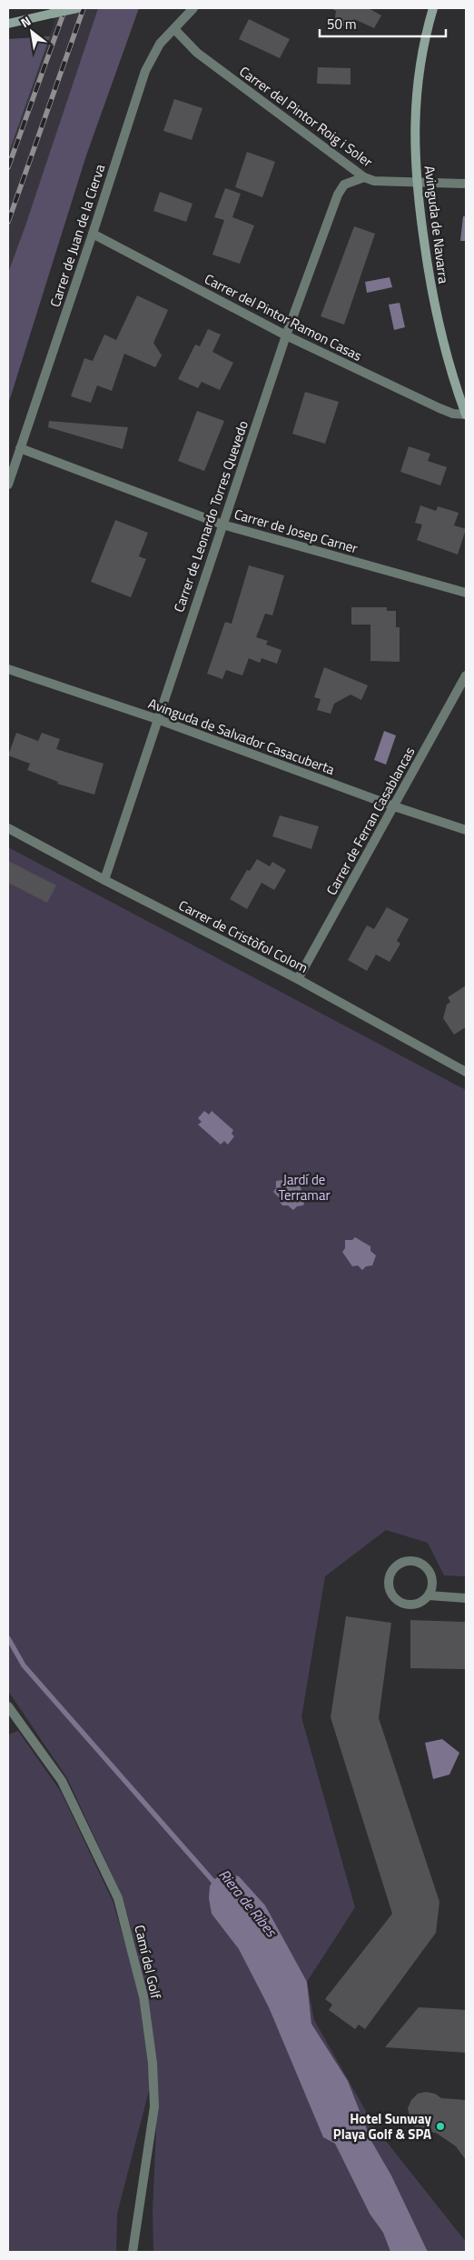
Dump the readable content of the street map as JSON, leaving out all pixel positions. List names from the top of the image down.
{
  "streets": {
    "street": [
      "Carrer del Pintor Roig i Soler",
      "Avinguda de Navarra",
      "Carrer de Juan de la Cierva",
      "Carrer del Pintor Ramon Casas",
      "Carrer de Leonardo Torres Quevedo",
      "Carrer de Josep Carner",
      "Avinguda de Salvador Casacuberta",
      "Carrer de Ferran Casablancas",
      "Carrer de Cristòfol Colom",
      "Camí del Golf"
    ]
  },
  "crossings": [
    ["Carrer del Pintor Roig i Soler", "Avinguda de Navarra"],
    ["Carrer del Pintor Roig i Soler", "Carrer de Juan de la Cierva"],
    ["Carrer del Pintor Roig i Soler", "Carrer de Leonardo Torres Quevedo"],
    ["Avinguda de Navarra", "Carrer del Pintor Ramon Casas"],
    ["Carrer de Juan de la Cierva", "Carrer del Pintor Ramon Casas"],
    ["Carrer de Juan de la Cierva", "Carrer de Josep Carner"],
    ["Carrer del Pintor Ramon Casas", "Carrer de Leonardo Torres Quevedo"],
    ["Carrer de Leonardo Torres Quevedo", "Carrer de Josep Carner"],
    ["Carrer de Leonardo Torres Quevedo", "Avinguda de Salvador Casacuberta"],
    ["Carrer de Leonardo Torres Quevedo", "Carrer de Cristòfol Colom"],
    ["Avinguda de Salvador Casacuberta", "Carrer de Ferran Casablancas"],
    ["Carrer de Ferran Casablancas", "Carrer de Cristòfol Colom"]
  ],
  "water": ["Riera de Ribes"],
  "parks": ["Jardí de Terramar"],
  "places": ["Hotel Sunway Playa Golf & SPA"],
  "scale_bar": "50 m",
  "north": "top left"
}
